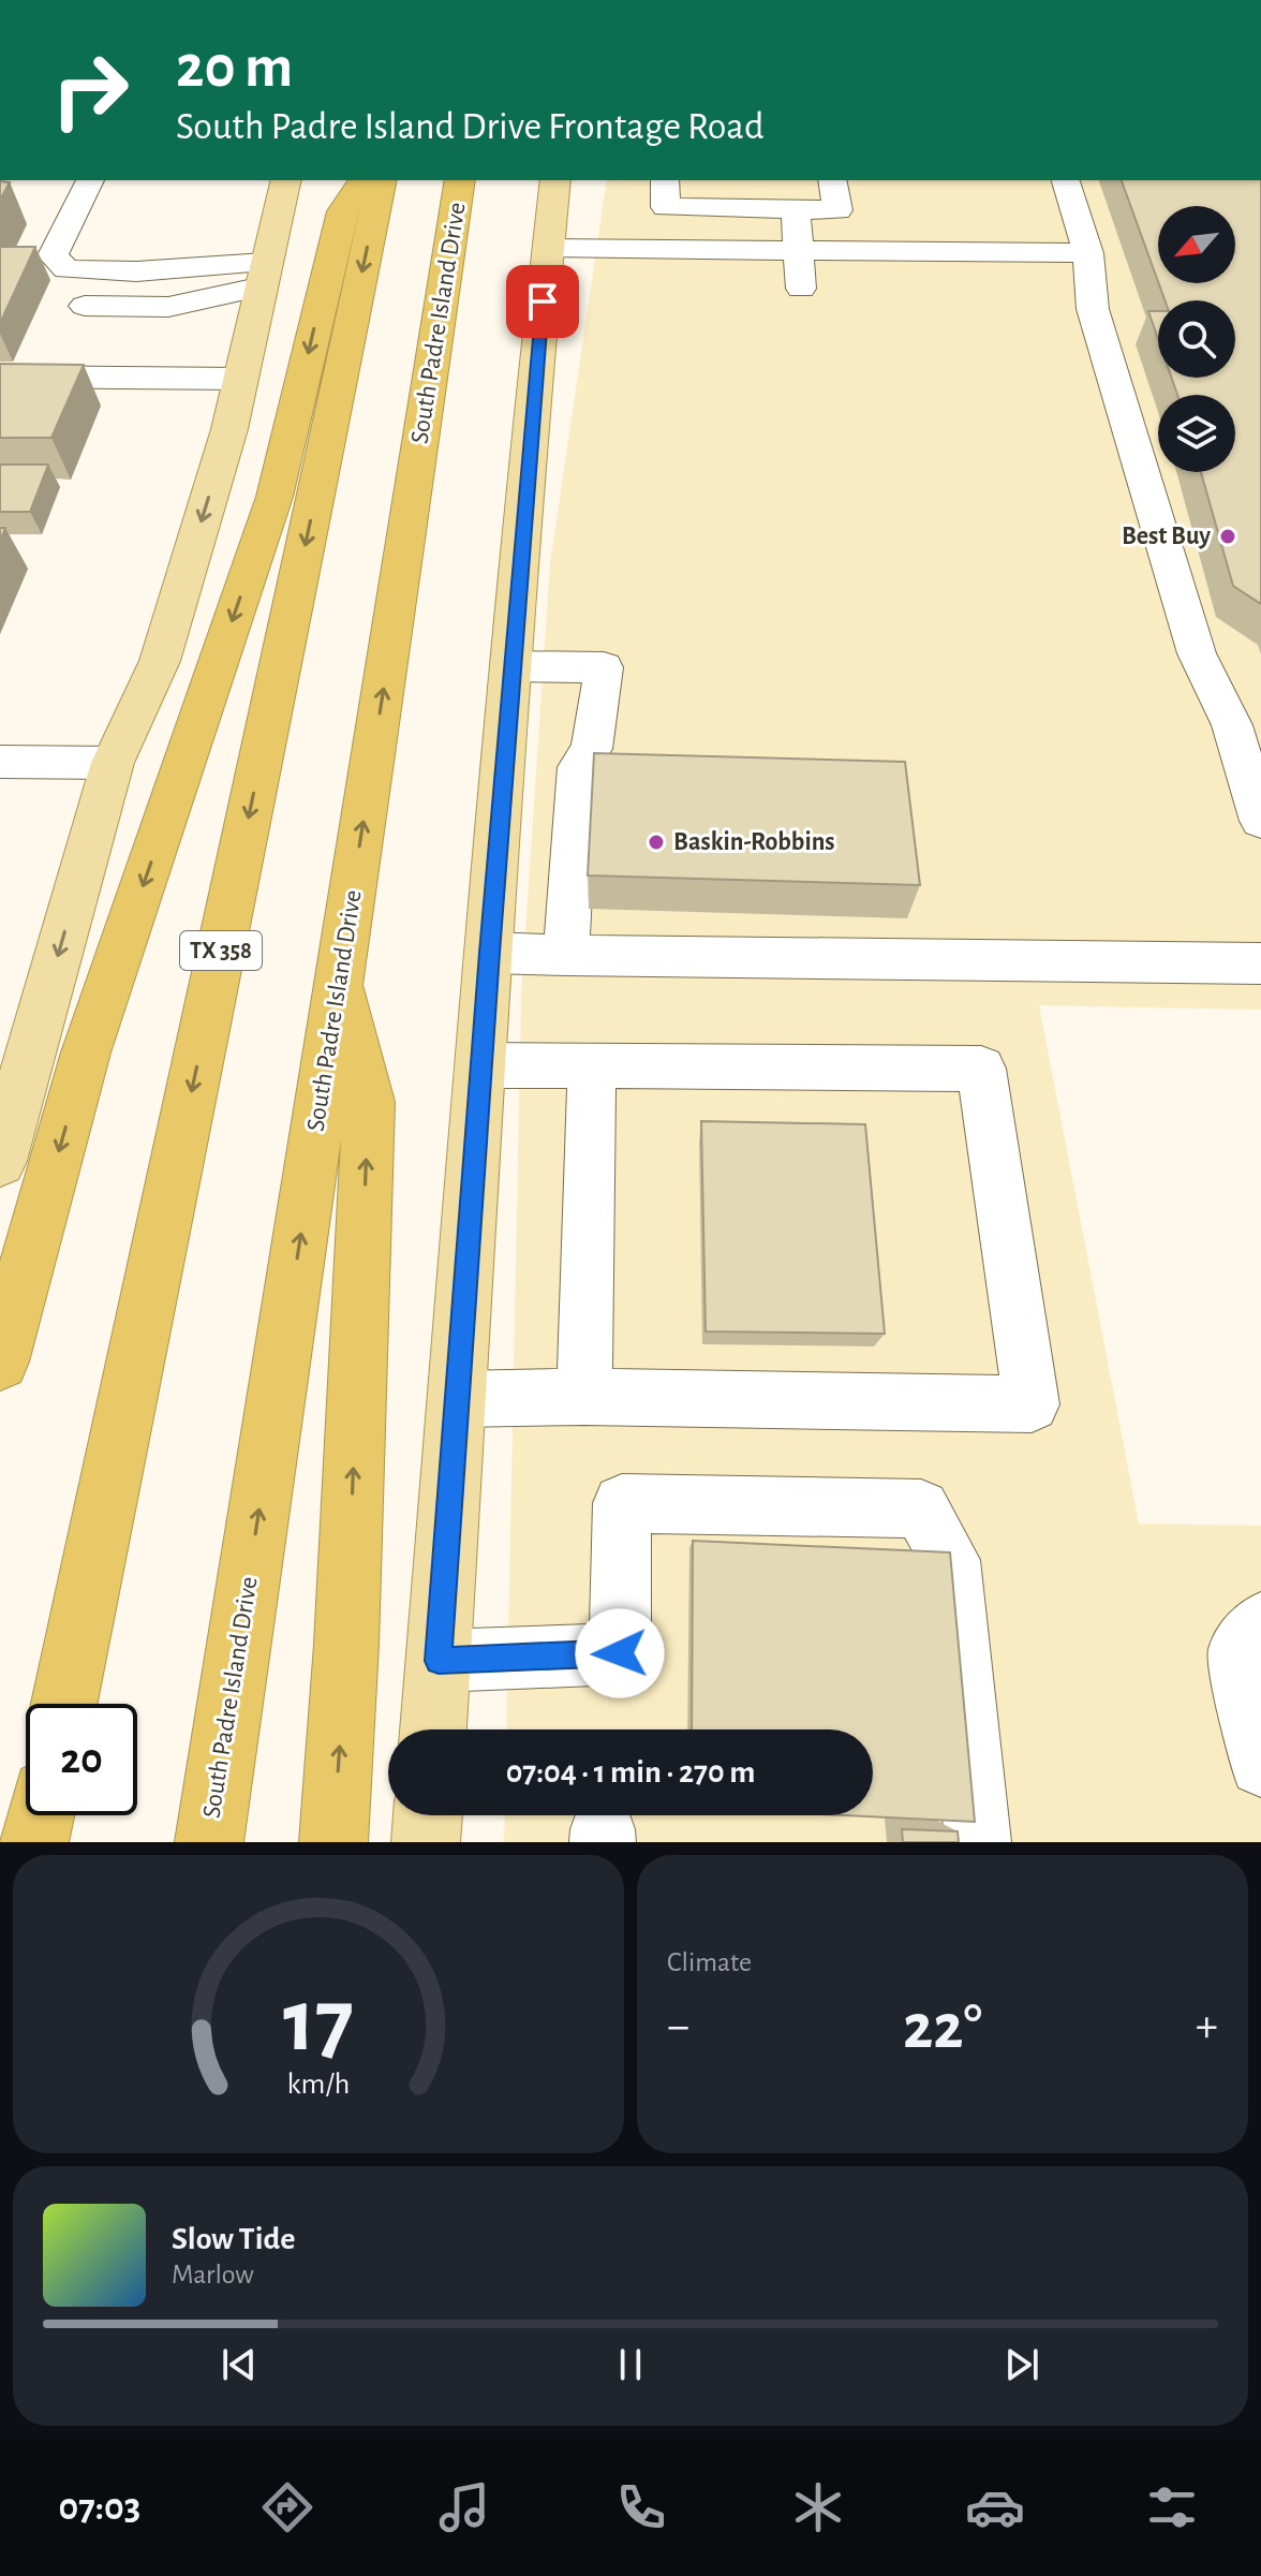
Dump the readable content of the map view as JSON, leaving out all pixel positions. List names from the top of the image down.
{
  "streets": {
    "highway": ["South Padre Island Drive", "TX 358"]
  },
  "places": ["Best Buy", "Baskin-Robbins"],
  "north": "bottom left",
  "page": {
    "turn": ["20 m", "South Padre Island Drive Frontage Road"],
    "limit": "20",
    "trip": "07:04 · 1 min · 270 m",
    "tile": "Climate",
    "heat": ["−", "22°", "+"],
    "song": ["Slow Tide", "Marlow"],
    "tabs": "07:03",
    "gauge": ["17", "km/h"]
  }
}
